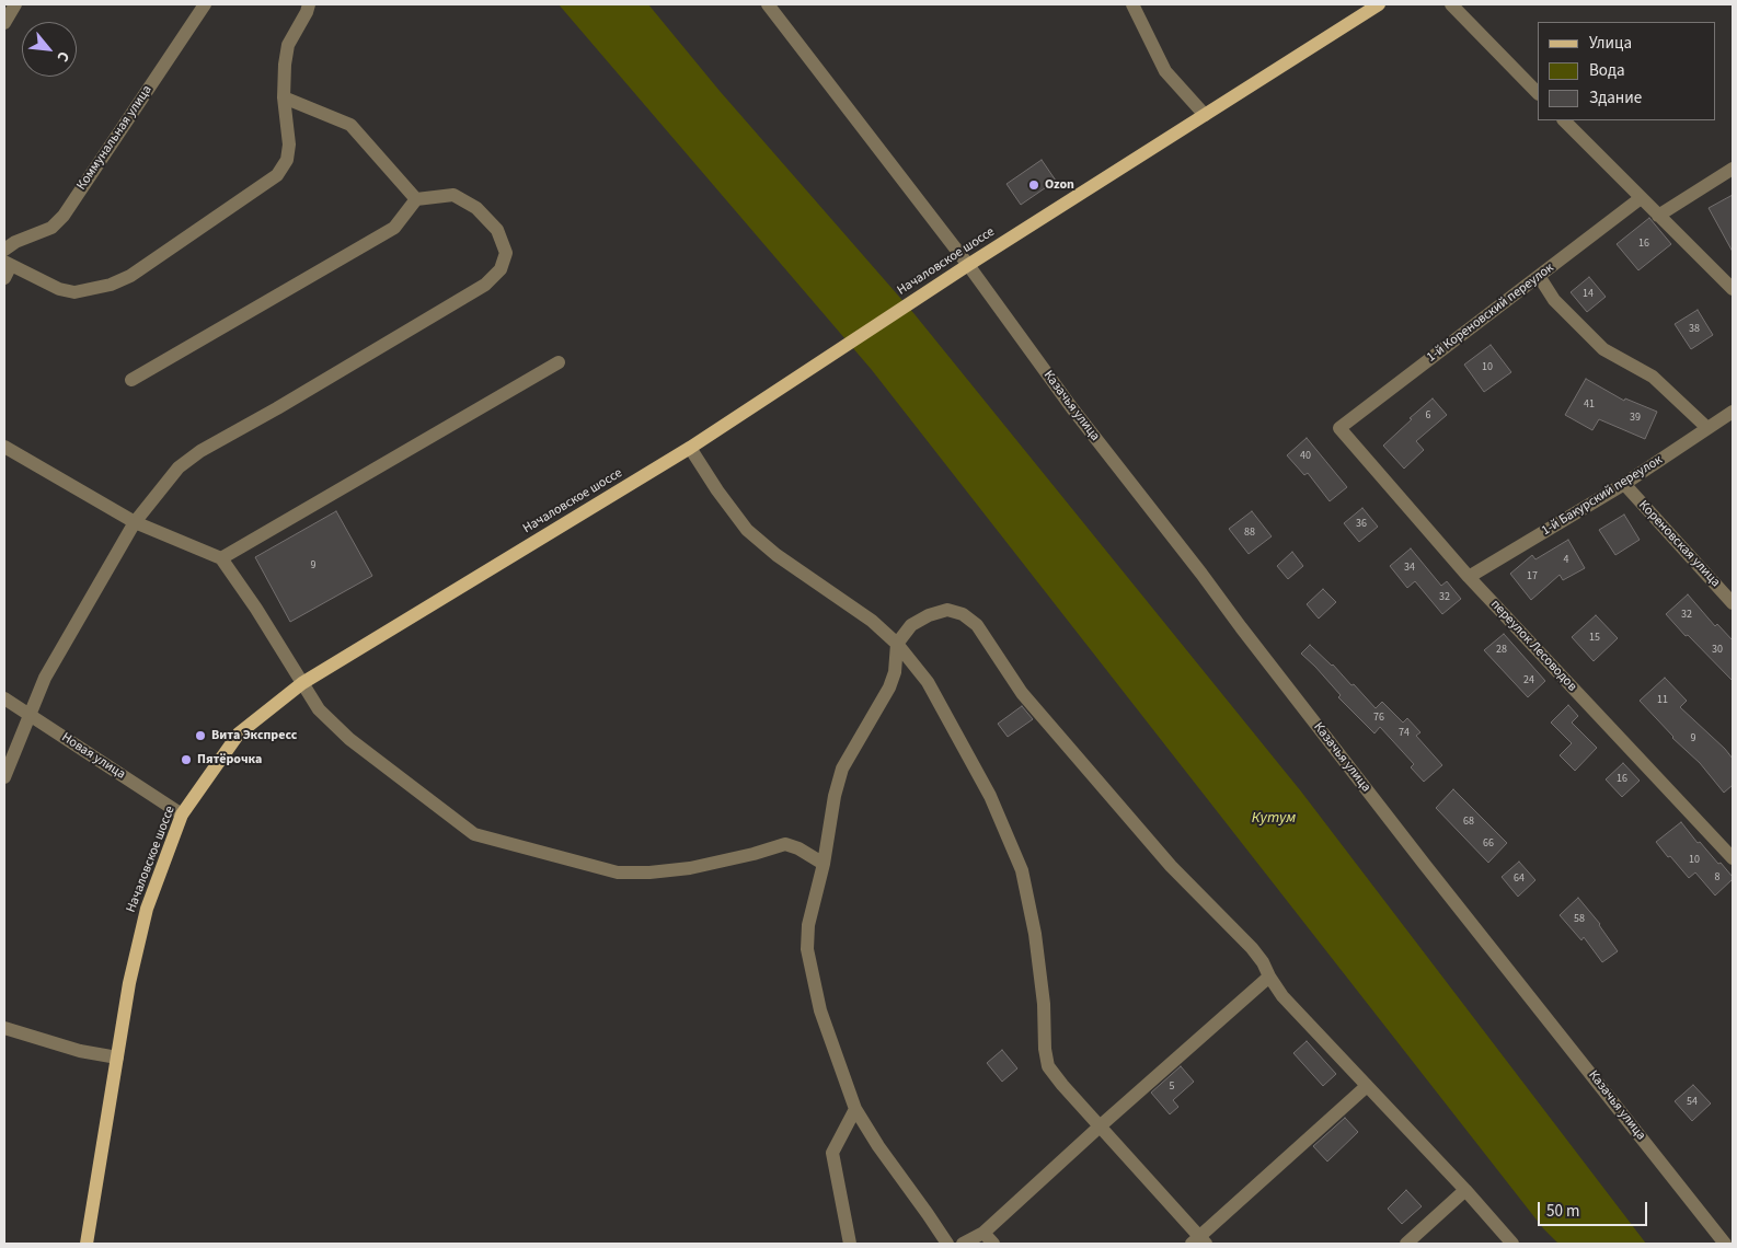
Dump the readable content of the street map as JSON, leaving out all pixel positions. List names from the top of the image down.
{
  "streets": {
    "main road": ["Началовское шоссе"],
    "street": [
      "Коммунальная улица",
      "1-й Кореновский переулок",
      "Казачья улица",
      "1-й Бакурский переулок",
      "Кореновская улица",
      "переулок Лесоводов",
      "Новая улица"
    ]
  },
  "crossings": [
    ["Началовское шоссе", "Казачья улица"],
    ["Началовское шоссе", "Новая улица"],
    ["1-й Кореновский переулок", "переулок Лесоводов"],
    ["1-й Бакурский переулок", "Кореновская улица"],
    ["1-й Бакурский переулок", "переулок Лесоводов"]
  ],
  "water": ["Кутум"],
  "places": ["Ozon", "Вита Экспресс", "Пятёрочка"],
  "house_numbers": [
    "16",
    "14",
    "38",
    "10",
    "41",
    "6",
    "39",
    "40",
    "36",
    "88",
    "4",
    "9",
    "34",
    "17",
    "32",
    "32",
    "15",
    "28",
    "30",
    "24",
    "11",
    "76",
    "74",
    "9",
    "16",
    "68",
    "66",
    "10",
    "8",
    "64",
    "58",
    "5",
    "54"
  ],
  "legend": ["Улица", "Вода", "Здание"],
  "scale_bar": "50 m",
  "north": "bottom right"
}
